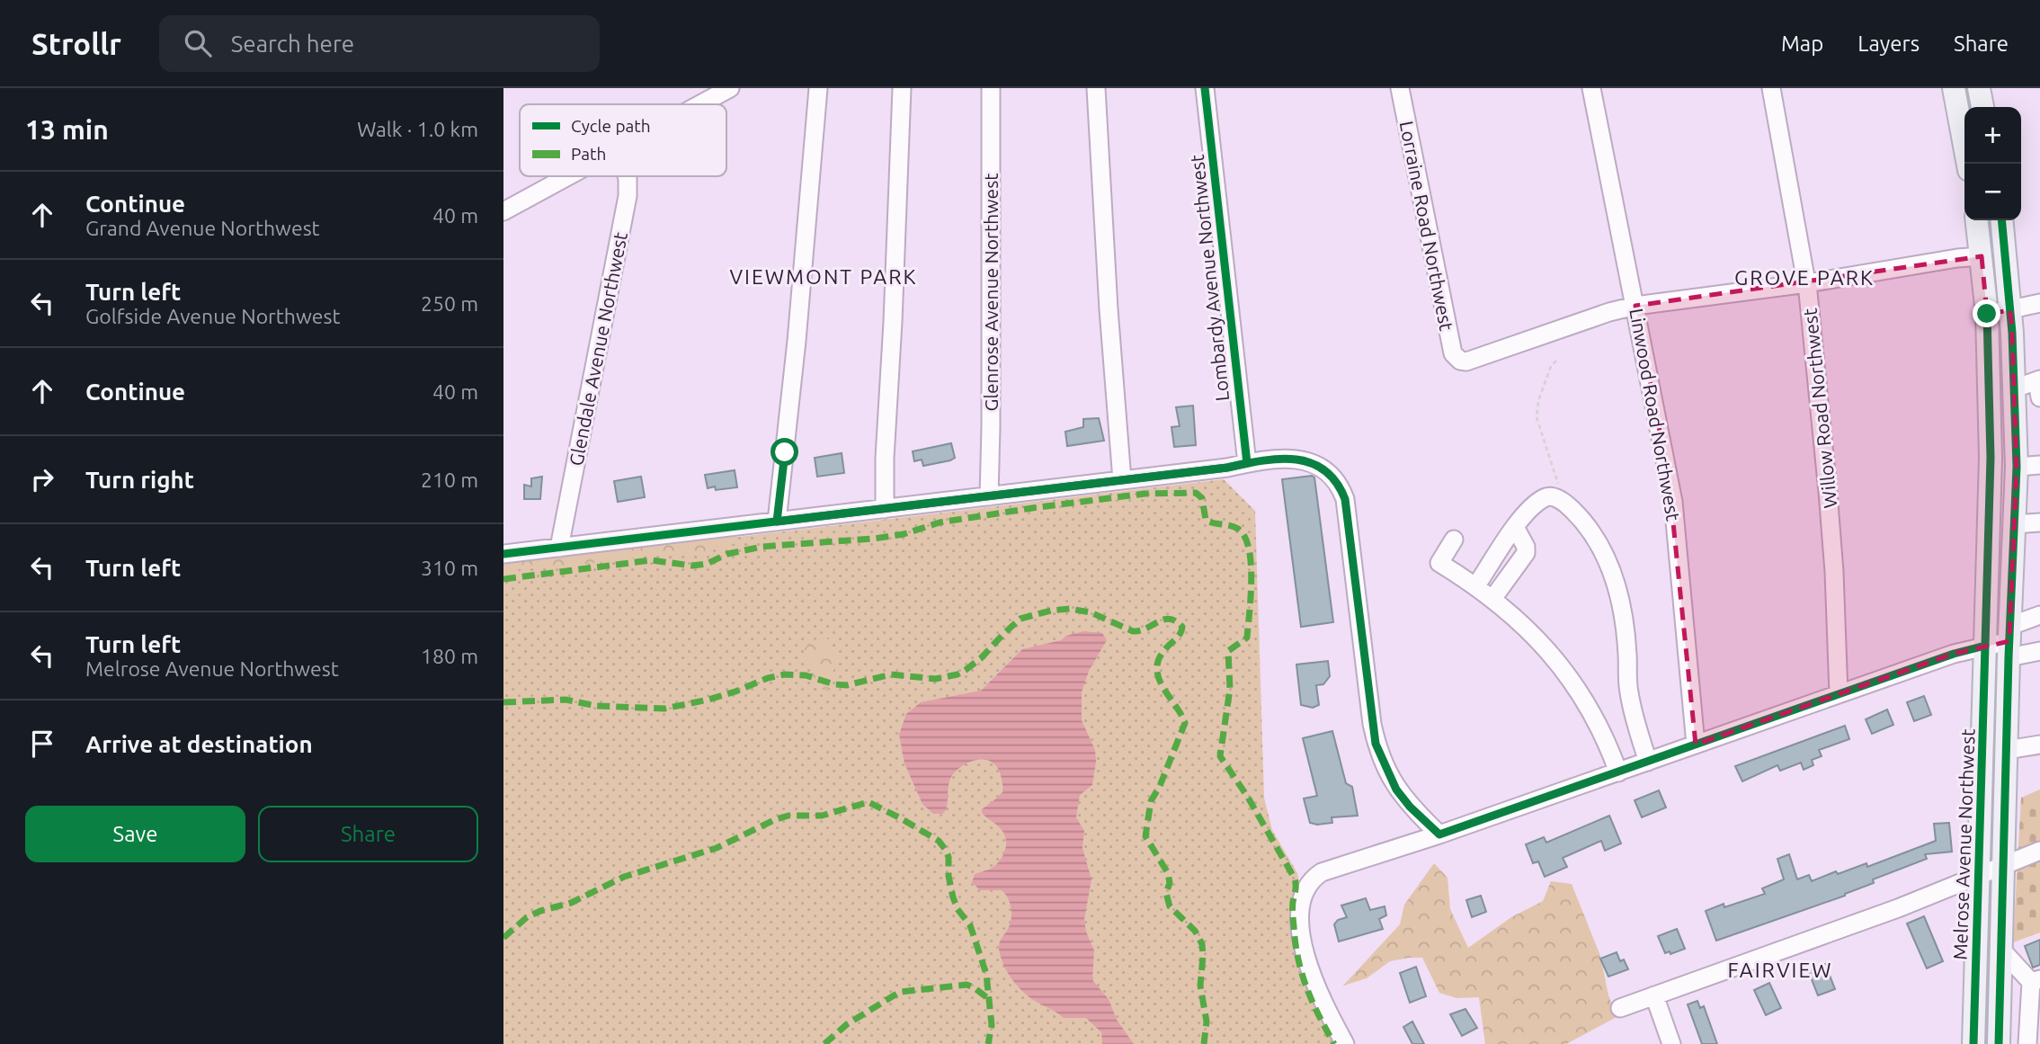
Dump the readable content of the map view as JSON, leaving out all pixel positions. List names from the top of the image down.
{
  "streets": {
    "main road": ["Melrose Avenue Northwest"],
    "street": [
      "Lorraine Road Northwest",
      "Lombardy Avenue Northwest",
      "Glenrose Avenue Northwest",
      "Glendale Avenue Northwest",
      "Willow Road Northwest",
      "Linwood Road Northwest"
    ]
  },
  "crossings": [
    ["Lorraine Road Northwest", "Linwood Road Northwest"]
  ],
  "districts": ["VIEWMONT PARK", "GROVE PARK", "FAIRVIEW"],
  "legend": ["Cycle path", "Path"],
  "page": {
    "header": "Strollr",
    "search": "Search here",
    "nav": ["Map", "Layers", "Share"],
    "heading": ["13 min", "Walk · 1.0 km"],
    "map_buttons": ["+", "−"],
    "list": [
      ["Continue", "Grand Avenue Northwest", "40 m"],
      ["Turn left", "Golfside Avenue Northwest", "250 m"],
      ["Continue", "40 m"],
      ["Turn right", "210 m"],
      ["Turn left", "310 m"],
      ["Turn left", "Melrose Avenue Northwest", "180 m"],
      "Arrive at destination"
    ],
    "buttons": ["Save", "Share"]
  }
}
